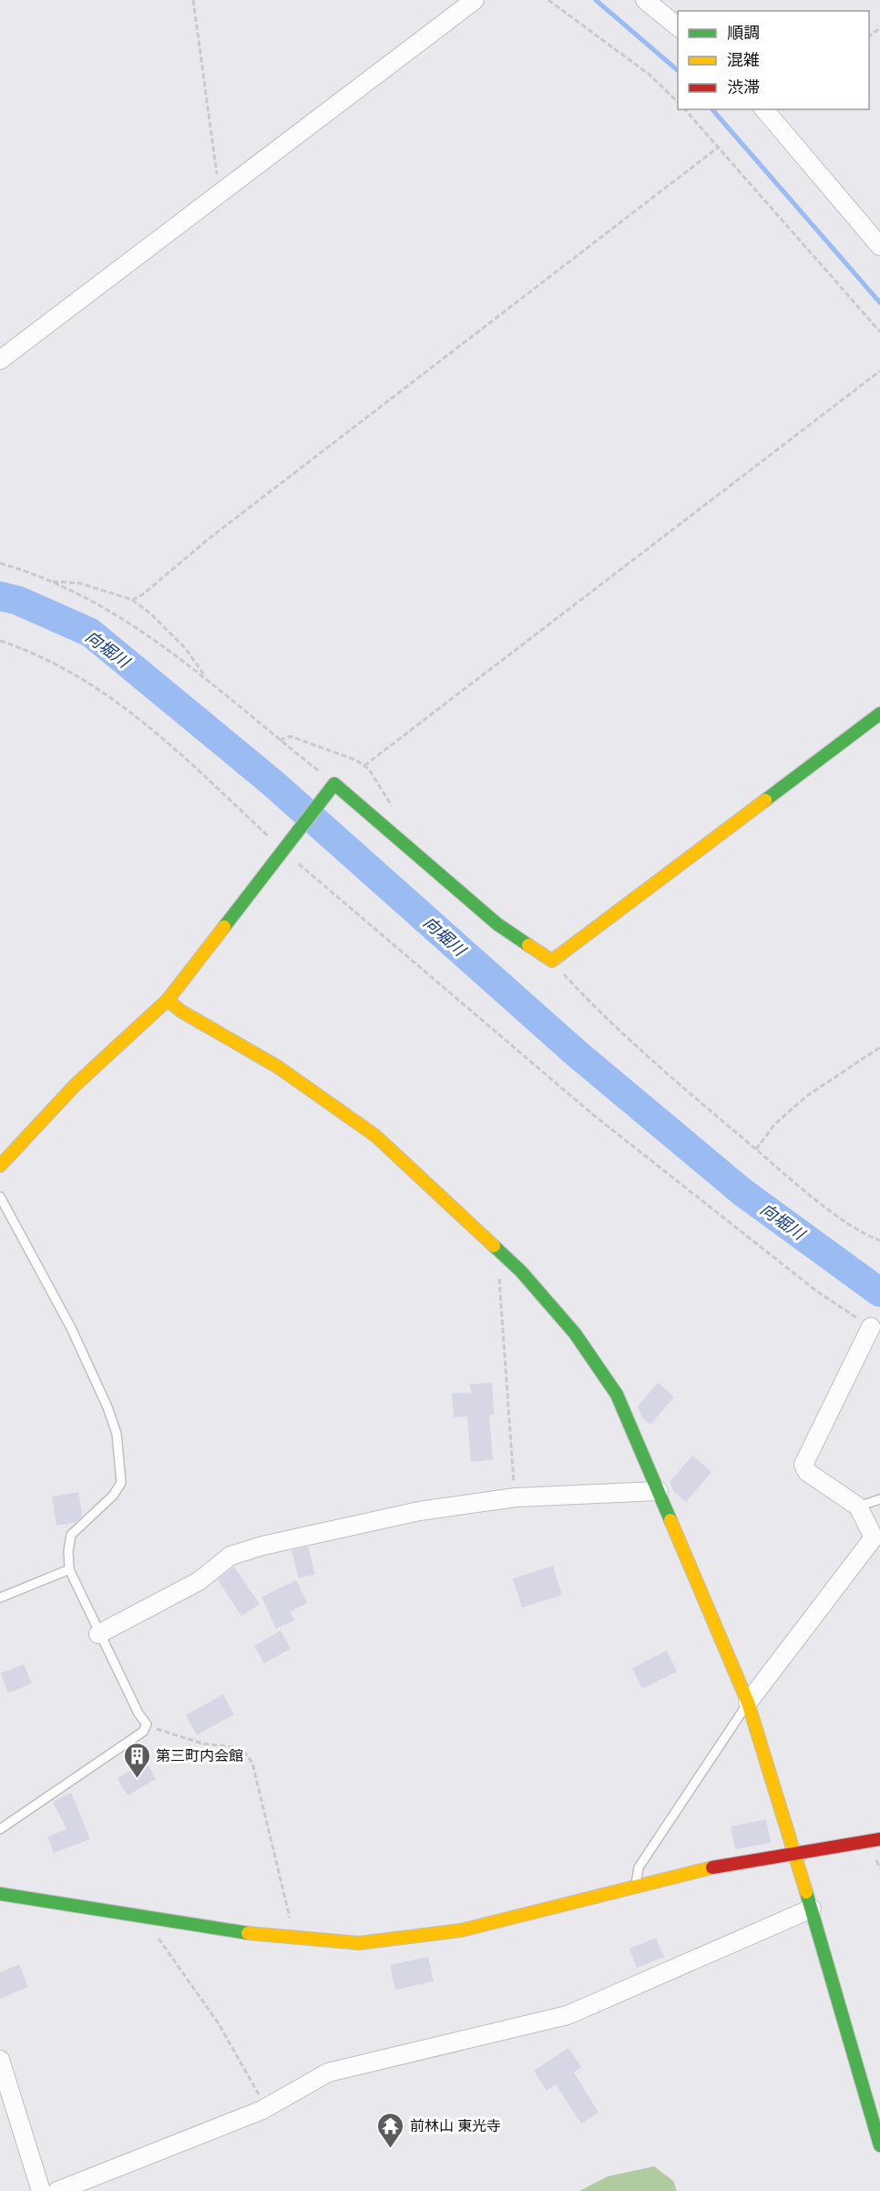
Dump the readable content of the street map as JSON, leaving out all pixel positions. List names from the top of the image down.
{
  "water": ["向堀川"],
  "places": {
    "building": ["第三町内会館"],
    "temple": ["前林山 東光寺"]
  },
  "legend": ["順調", "混雑", "渋滞"]
}
